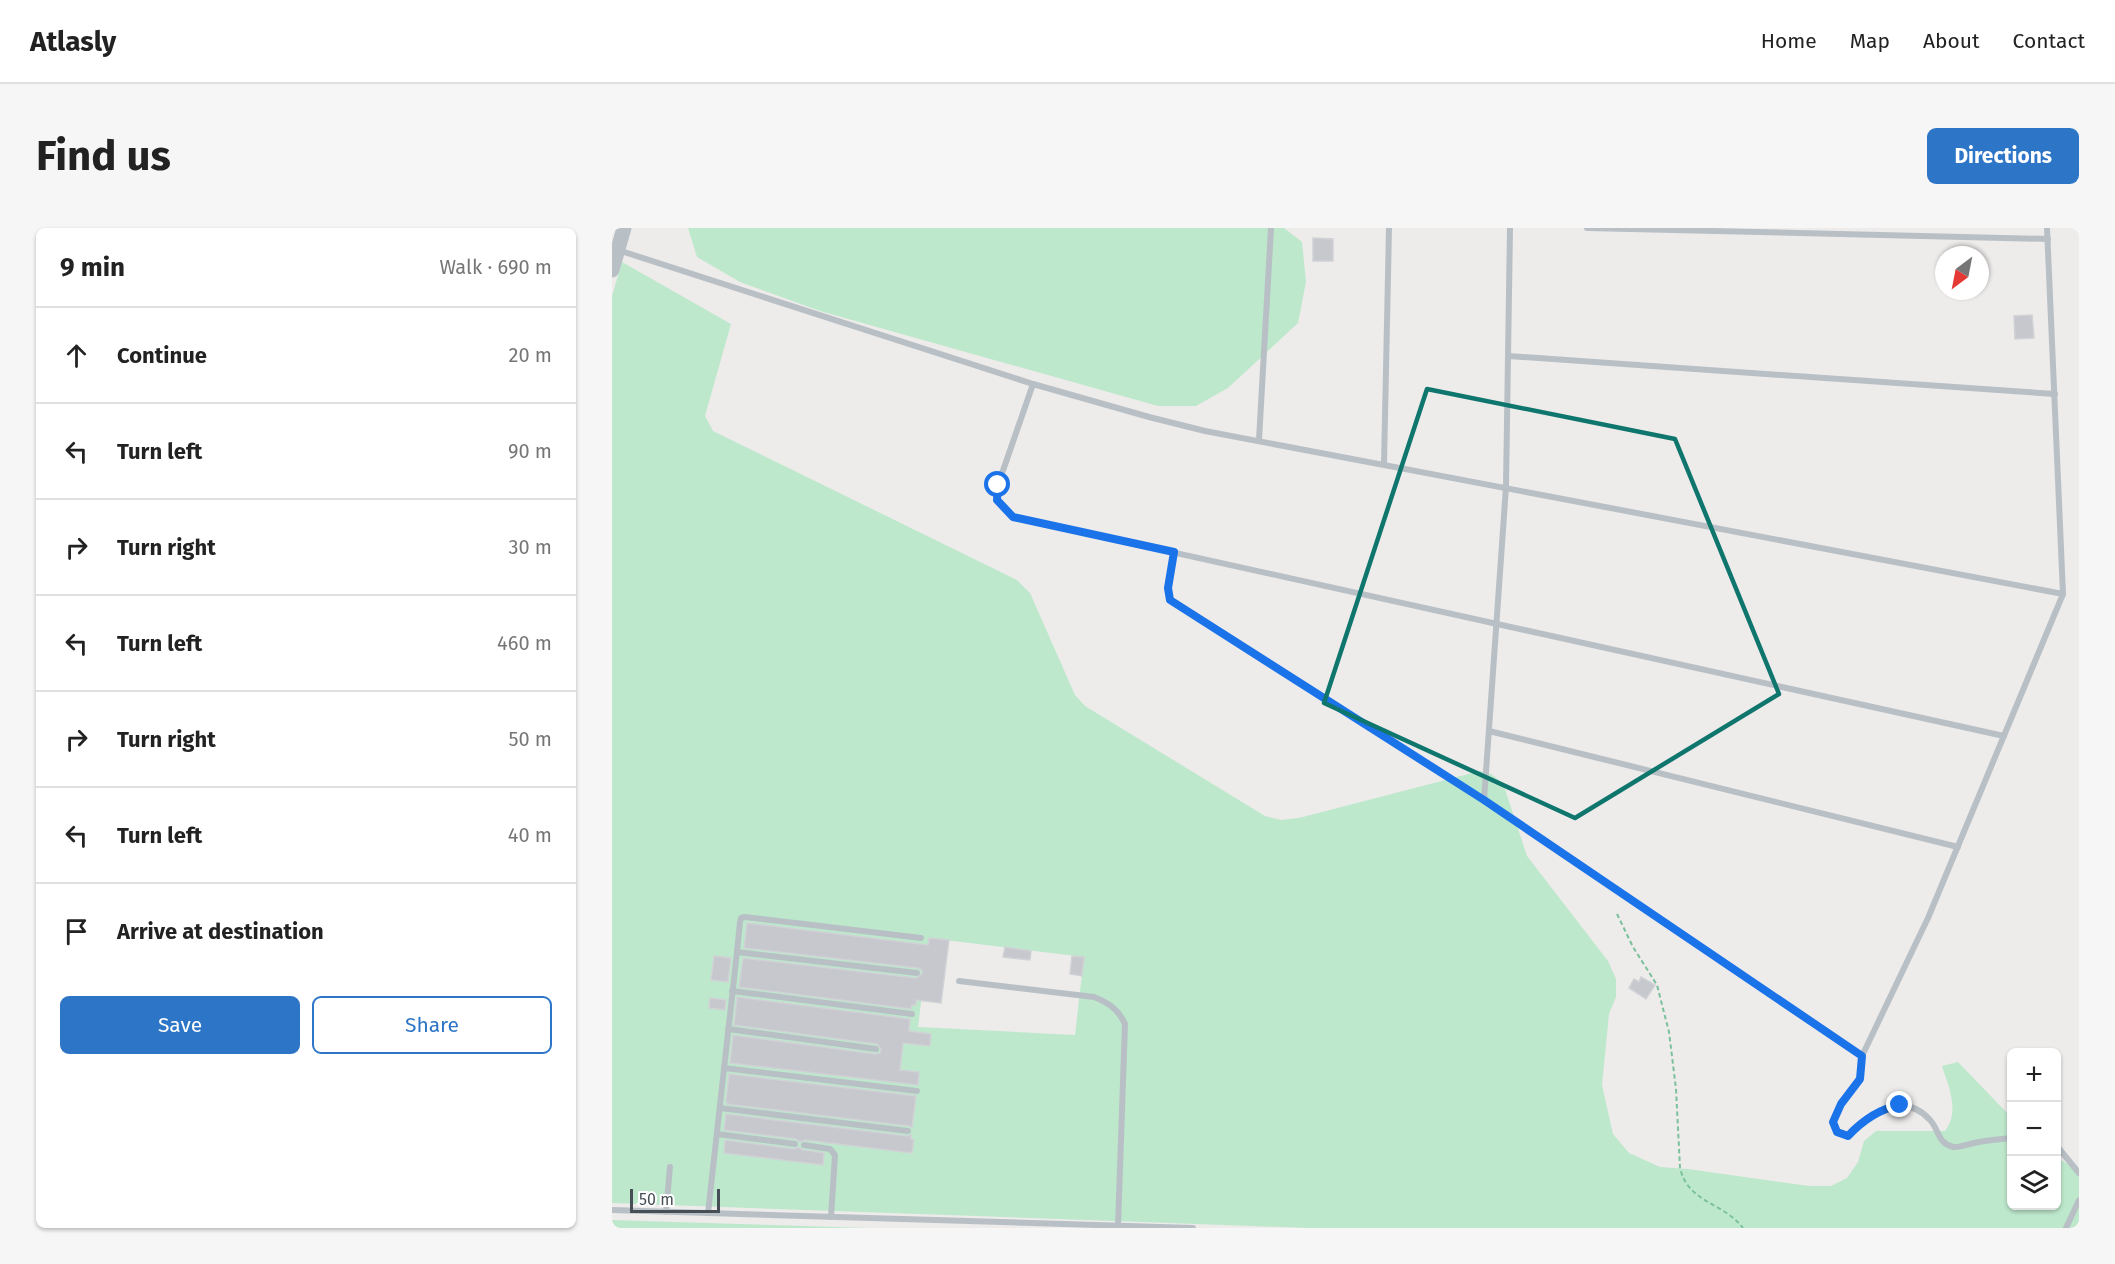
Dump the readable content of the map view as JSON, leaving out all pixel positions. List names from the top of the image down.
{
  "scale_bar": "50 m",
  "north": "bottom left",
  "page": {
    "header": "Atlasly",
    "nav": [
      "Home",
      "Map",
      "About",
      "Contact"
    ],
    "buttons": [
      "Directions",
      ["Save", "Share"]
    ],
    "title": "Find us",
    "heading": ["9 min", "Walk · 690 m"],
    "list": [
      ["Continue", "20 m"],
      ["Turn left", "90 m"],
      ["Turn right", "30 m"],
      ["Turn left", "460 m"],
      ["Turn right", "50 m"],
      ["Turn left", "40 m"],
      "Arrive at destination"
    ],
    "map_buttons": ["+", "−"],
    "scale": "50 m"
  }
}
